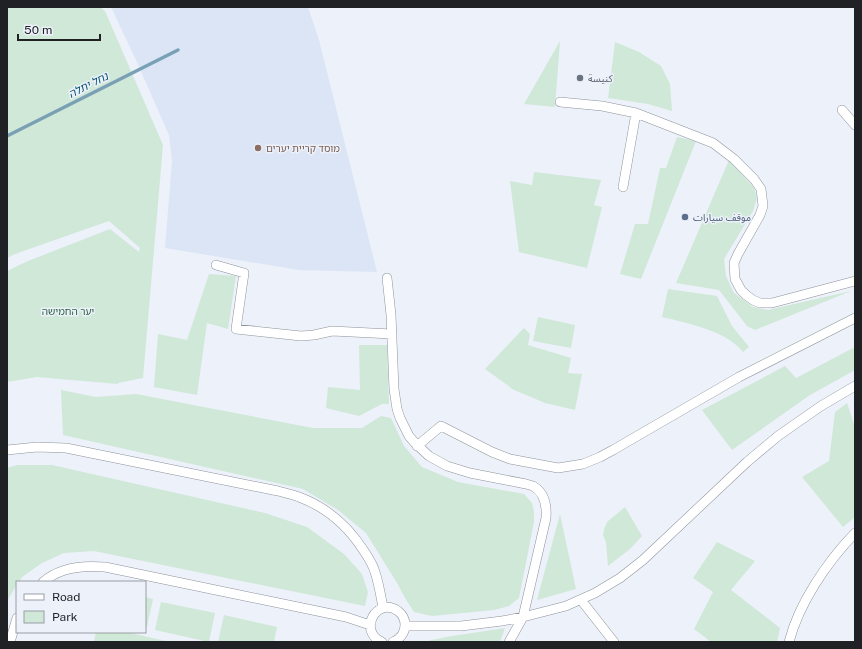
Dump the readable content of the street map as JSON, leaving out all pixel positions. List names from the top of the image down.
{
  "water": ["נחל יתלה"],
  "parks": ["יער החמישה"],
  "places": ["كنيسة", "מוסד קריית יערים", "موقف سيارات"],
  "legend": ["Road", "Park"],
  "scale_bar": "50 m"
}
